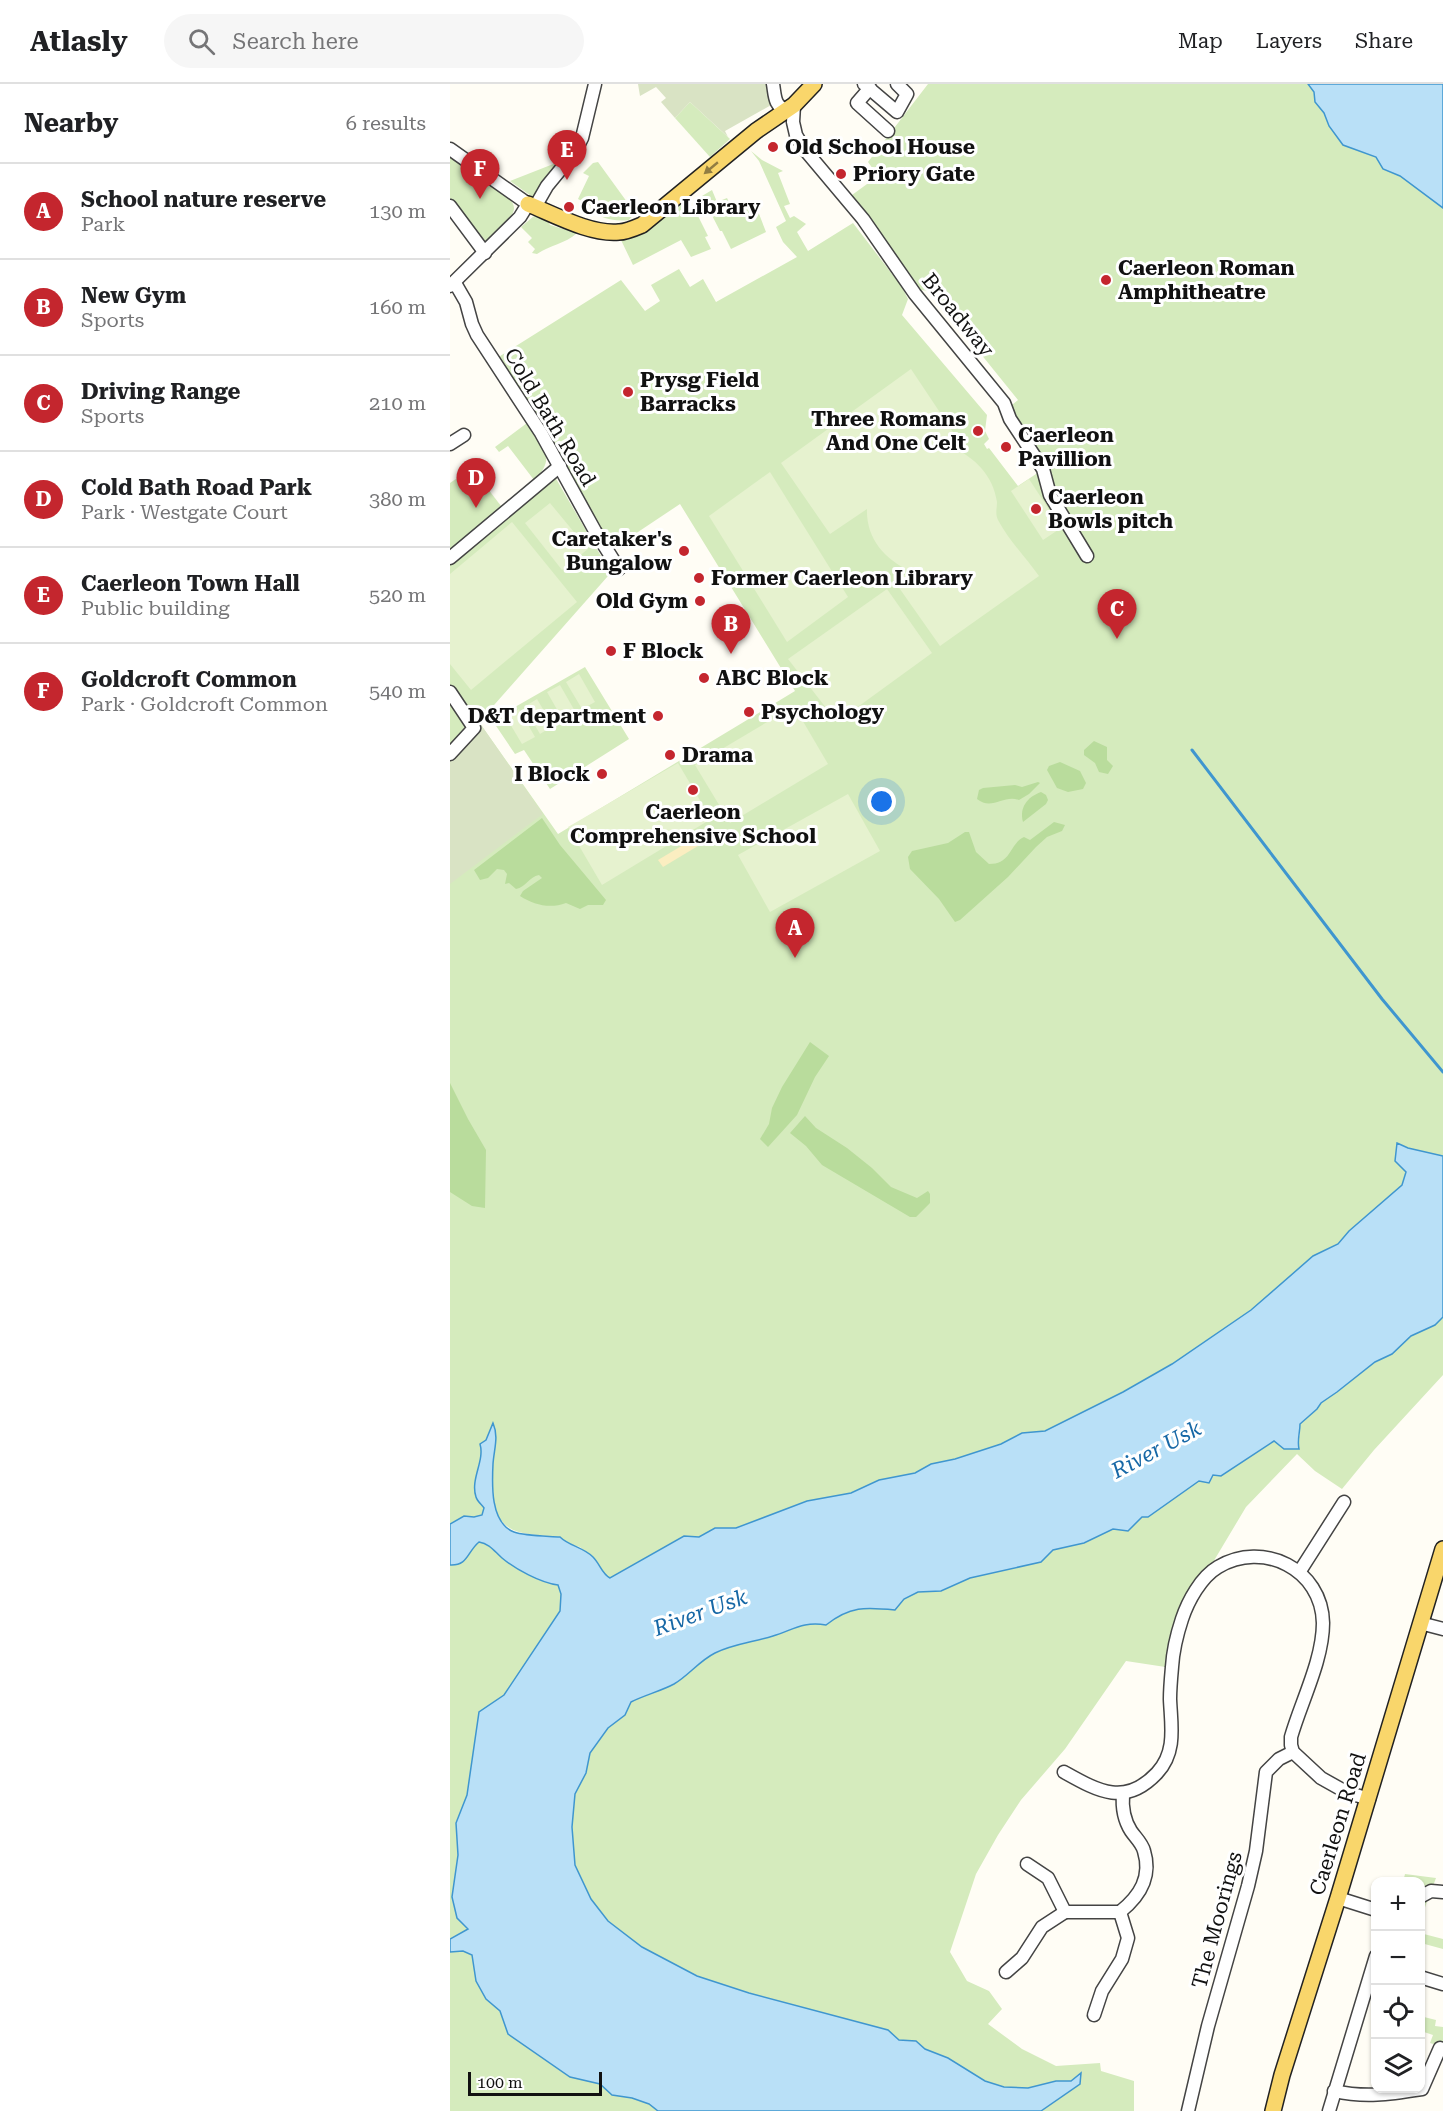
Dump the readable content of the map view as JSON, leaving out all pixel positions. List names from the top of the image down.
{
  "streets": {
    "main road": ["Caerleon Road"],
    "street": ["Broadway", "Cold Bath Road", "The Moorings"]
  },
  "water": ["River Usk"],
  "places": [
    "Old School House",
    "Priory Gate",
    "Caerleon Library",
    "Caerleon Roman Amphitheatre",
    "Prysg Field Barracks",
    "Three Romans And One Celt",
    "Caerleon Pavillion",
    "Caerleon Bowls pitch",
    "Caretaker's Bungalow",
    "Former Caerleon Library",
    "Old Gym",
    "F Block",
    "ABC Block",
    "Psychology",
    "D&T department",
    "Drama",
    "I Block",
    "Caerleon Comprehensive School"
  ],
  "scale_bar": "100 m",
  "page": {
    "header": "Atlasly",
    "search": "Search here",
    "nav": ["Map", "Layers", "Share"],
    "heading": ["Nearby", "6 results"],
    "pins": [
      "E",
      "F",
      "D",
      "C",
      "B",
      "A"
    ],
    "list": [
      {
        "mark": "A",
        "name": "School nature reserve",
        "note": "Park",
        "value": "130 m"
      },
      {
        "mark": "B",
        "name": "New Gym",
        "note": "Sports",
        "value": "160 m"
      },
      {
        "mark": "C",
        "name": "Driving Range",
        "note": "Sports",
        "value": "210 m"
      },
      {
        "mark": "D",
        "name": "Cold Bath Road Park",
        "note": "Park · Westgate Court",
        "value": "380 m"
      },
      {
        "mark": "E",
        "name": "Caerleon Town Hall",
        "note": "Public building",
        "value": "520 m"
      },
      {
        "mark": "F",
        "name": "Goldcroft Common",
        "note": "Park · Goldcroft Common",
        "value": "540 m"
      }
    ],
    "map_buttons": ["+", "−"],
    "scale": "100 m"
  }
}
